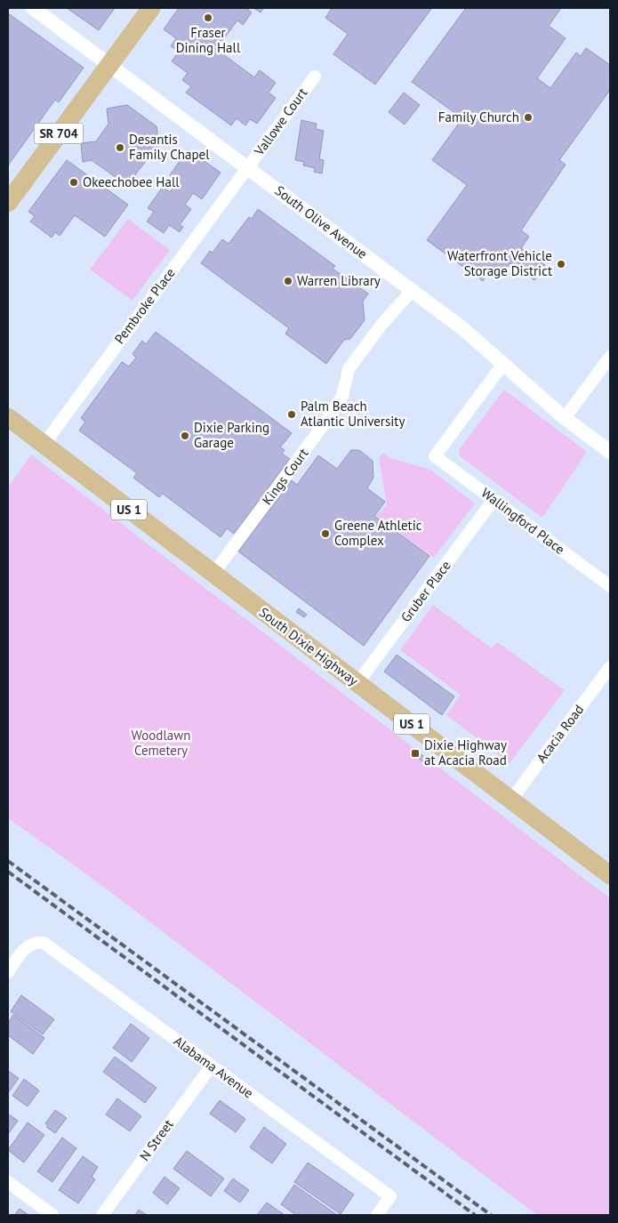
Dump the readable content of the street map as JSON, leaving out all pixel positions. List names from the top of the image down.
{
  "streets": {
    "main road": ["SR 704", "US 1", "South Dixie Highway"],
    "street": [
      "Vallowe Court",
      "South Olive Avenue",
      "Pembroke Place",
      "Kings Court",
      "Wallingford Place",
      "Gruber Place",
      "Acacia Road",
      "Alabama Avenue",
      "N Street"
    ]
  },
  "crossings": [
    ["Vallowe Court", "South Olive Avenue"],
    ["Vallowe Court", "Pembroke Place"],
    ["SR 704", "South Olive Avenue"],
    ["South Olive Avenue", "Pembroke Place"],
    ["South Olive Avenue", "Kings Court"],
    ["South Olive Avenue", "Wallingford Place"],
    ["Pembroke Place", "South Dixie Highway"],
    ["Kings Court", "South Dixie Highway"],
    ["Wallingford Place", "Gruber Place"],
    ["Gruber Place", "South Dixie Highway"],
    ["South Dixie Highway", "Acacia Road"],
    ["Alabama Avenue", "N Street"]
  ],
  "parks": ["Woodlawn Cemetery"],
  "places": {
    "other": [
      "Fraser Dining Hall",
      "Family Church",
      "Desantis Family Chapel",
      "Okeechobee Hall",
      "Waterfront Vehicle Storage District",
      "Warren Library",
      "Palm Beach Atlantic University",
      "Dixie Parking Garage",
      "Greene Athletic Complex"
    ],
    "transit": ["Dixie Highway at Acacia Road"]
  }
}
